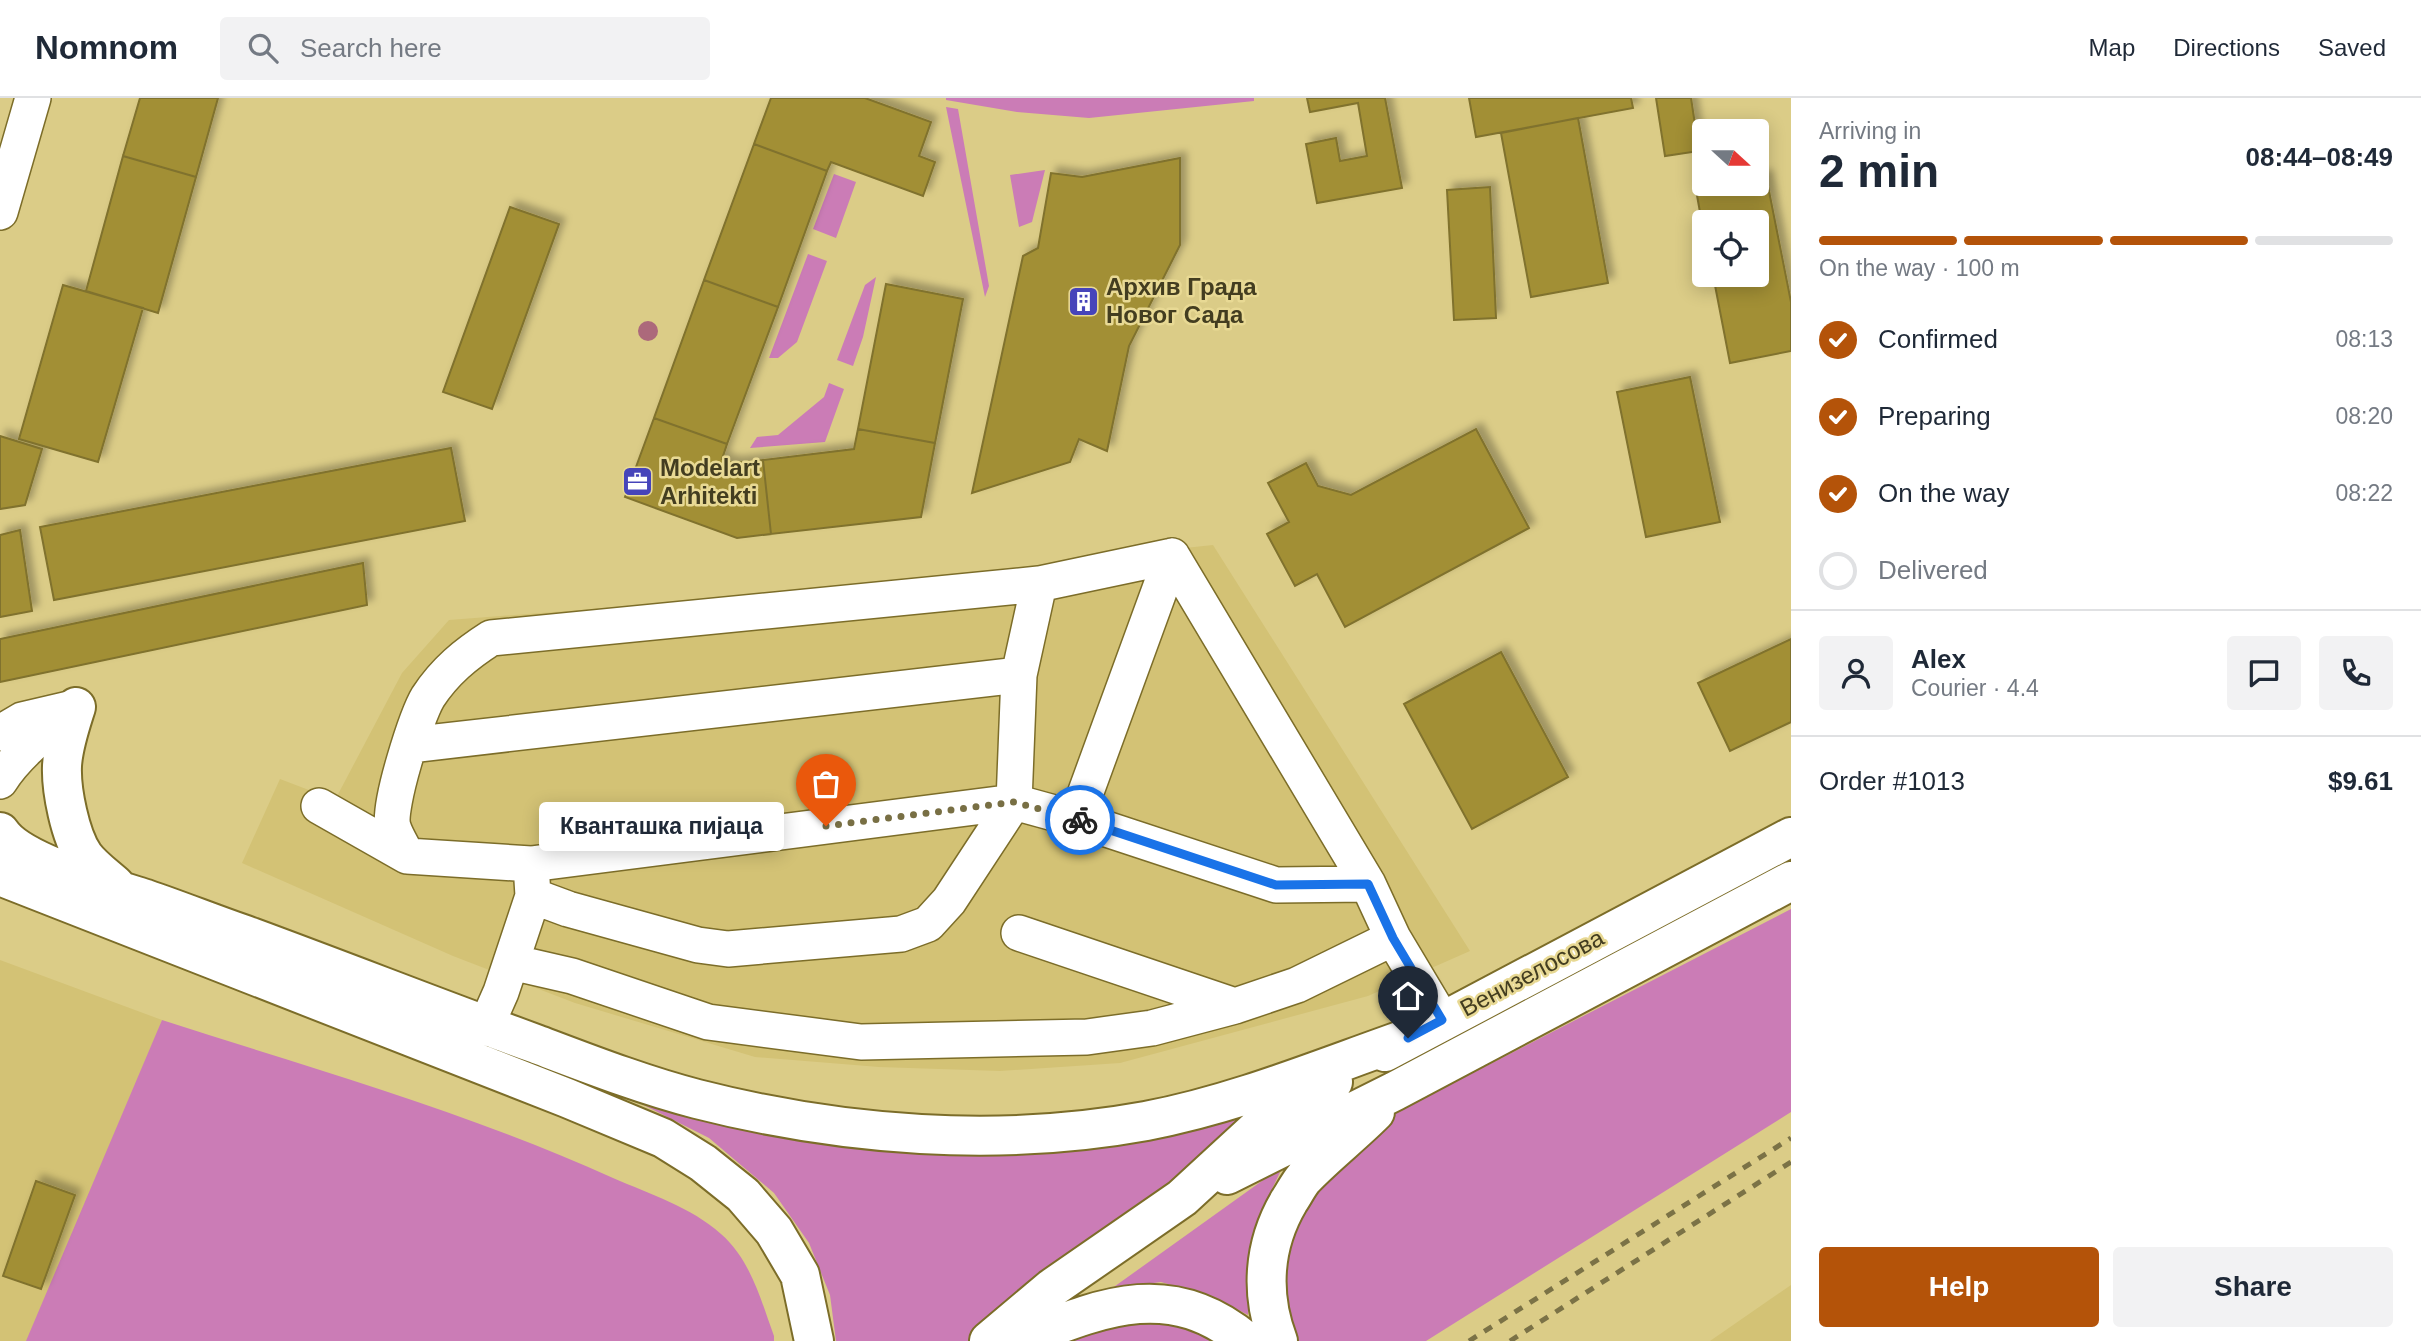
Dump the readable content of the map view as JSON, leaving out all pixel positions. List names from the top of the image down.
{
  "streets": {
    "main road": ["Венизелосова"]
  },
  "places": {
    "building": ["Архив Града Новог Сада"],
    "office": ["Modelart Arhitekti"],
    "other": ["Кванташка пијаца"]
  },
  "north": "right",
  "page": {
    "header": "Nomnom",
    "search": "Search here",
    "nav": ["Map", "Directions", "Saved"],
    "heading": ["2 min", "Arriving in", "08:44–08:49"],
    "panel": [
      "Alex",
      "Courier · 4.4",
      "Order #1013",
      "$9.61"
    ],
    "bar": "On the way · 100 m",
    "list": [
      ["Confirmed", "08:13"],
      ["Preparing", "08:20"],
      ["On the way", "08:22"],
      "Delivered"
    ],
    "bubble": "Кванташка пијаца",
    "buttons": ["Help", "Share"]
  }
}
